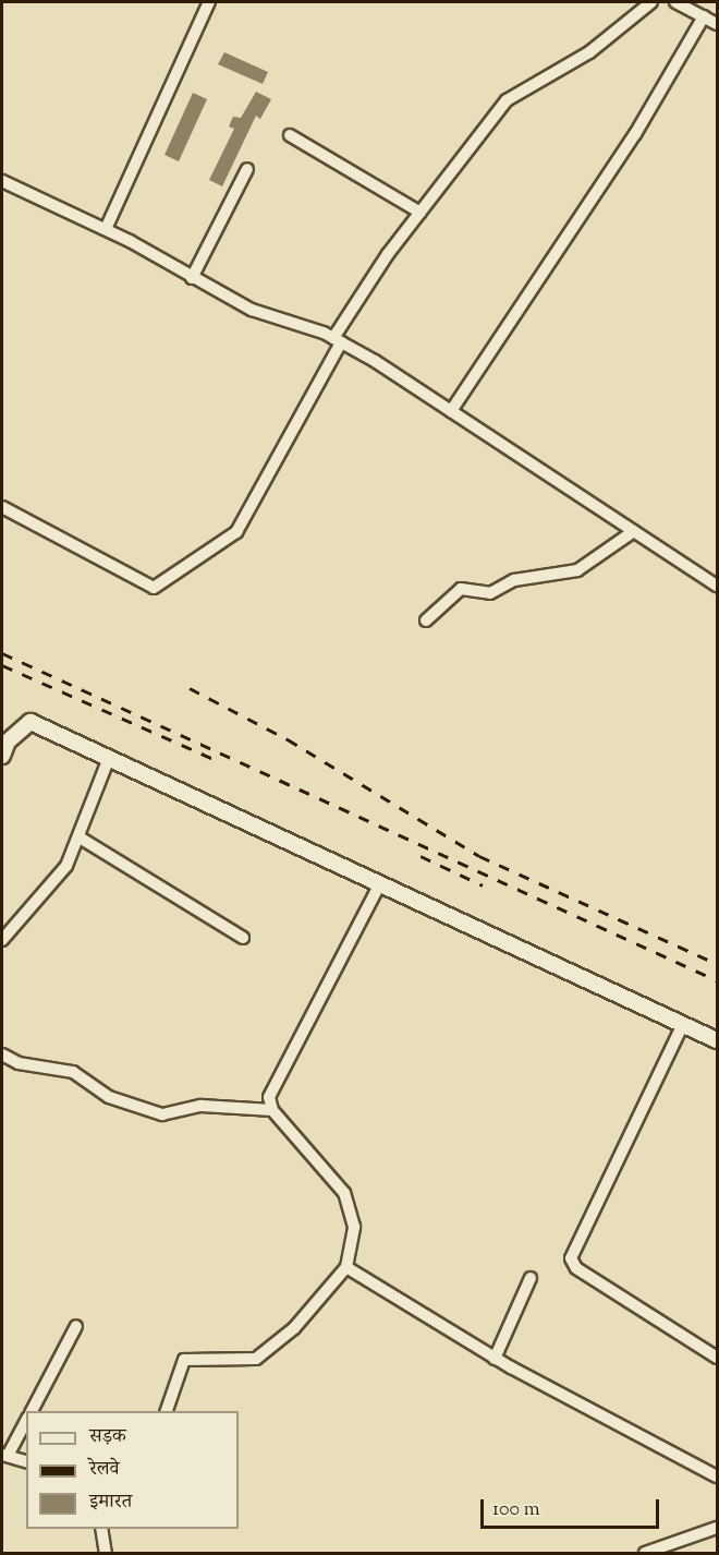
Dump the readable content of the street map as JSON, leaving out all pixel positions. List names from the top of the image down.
{
  "legend": ["सड़क", "रेलवे", "इमारत"],
  "scale_bar": "100 m"
}
